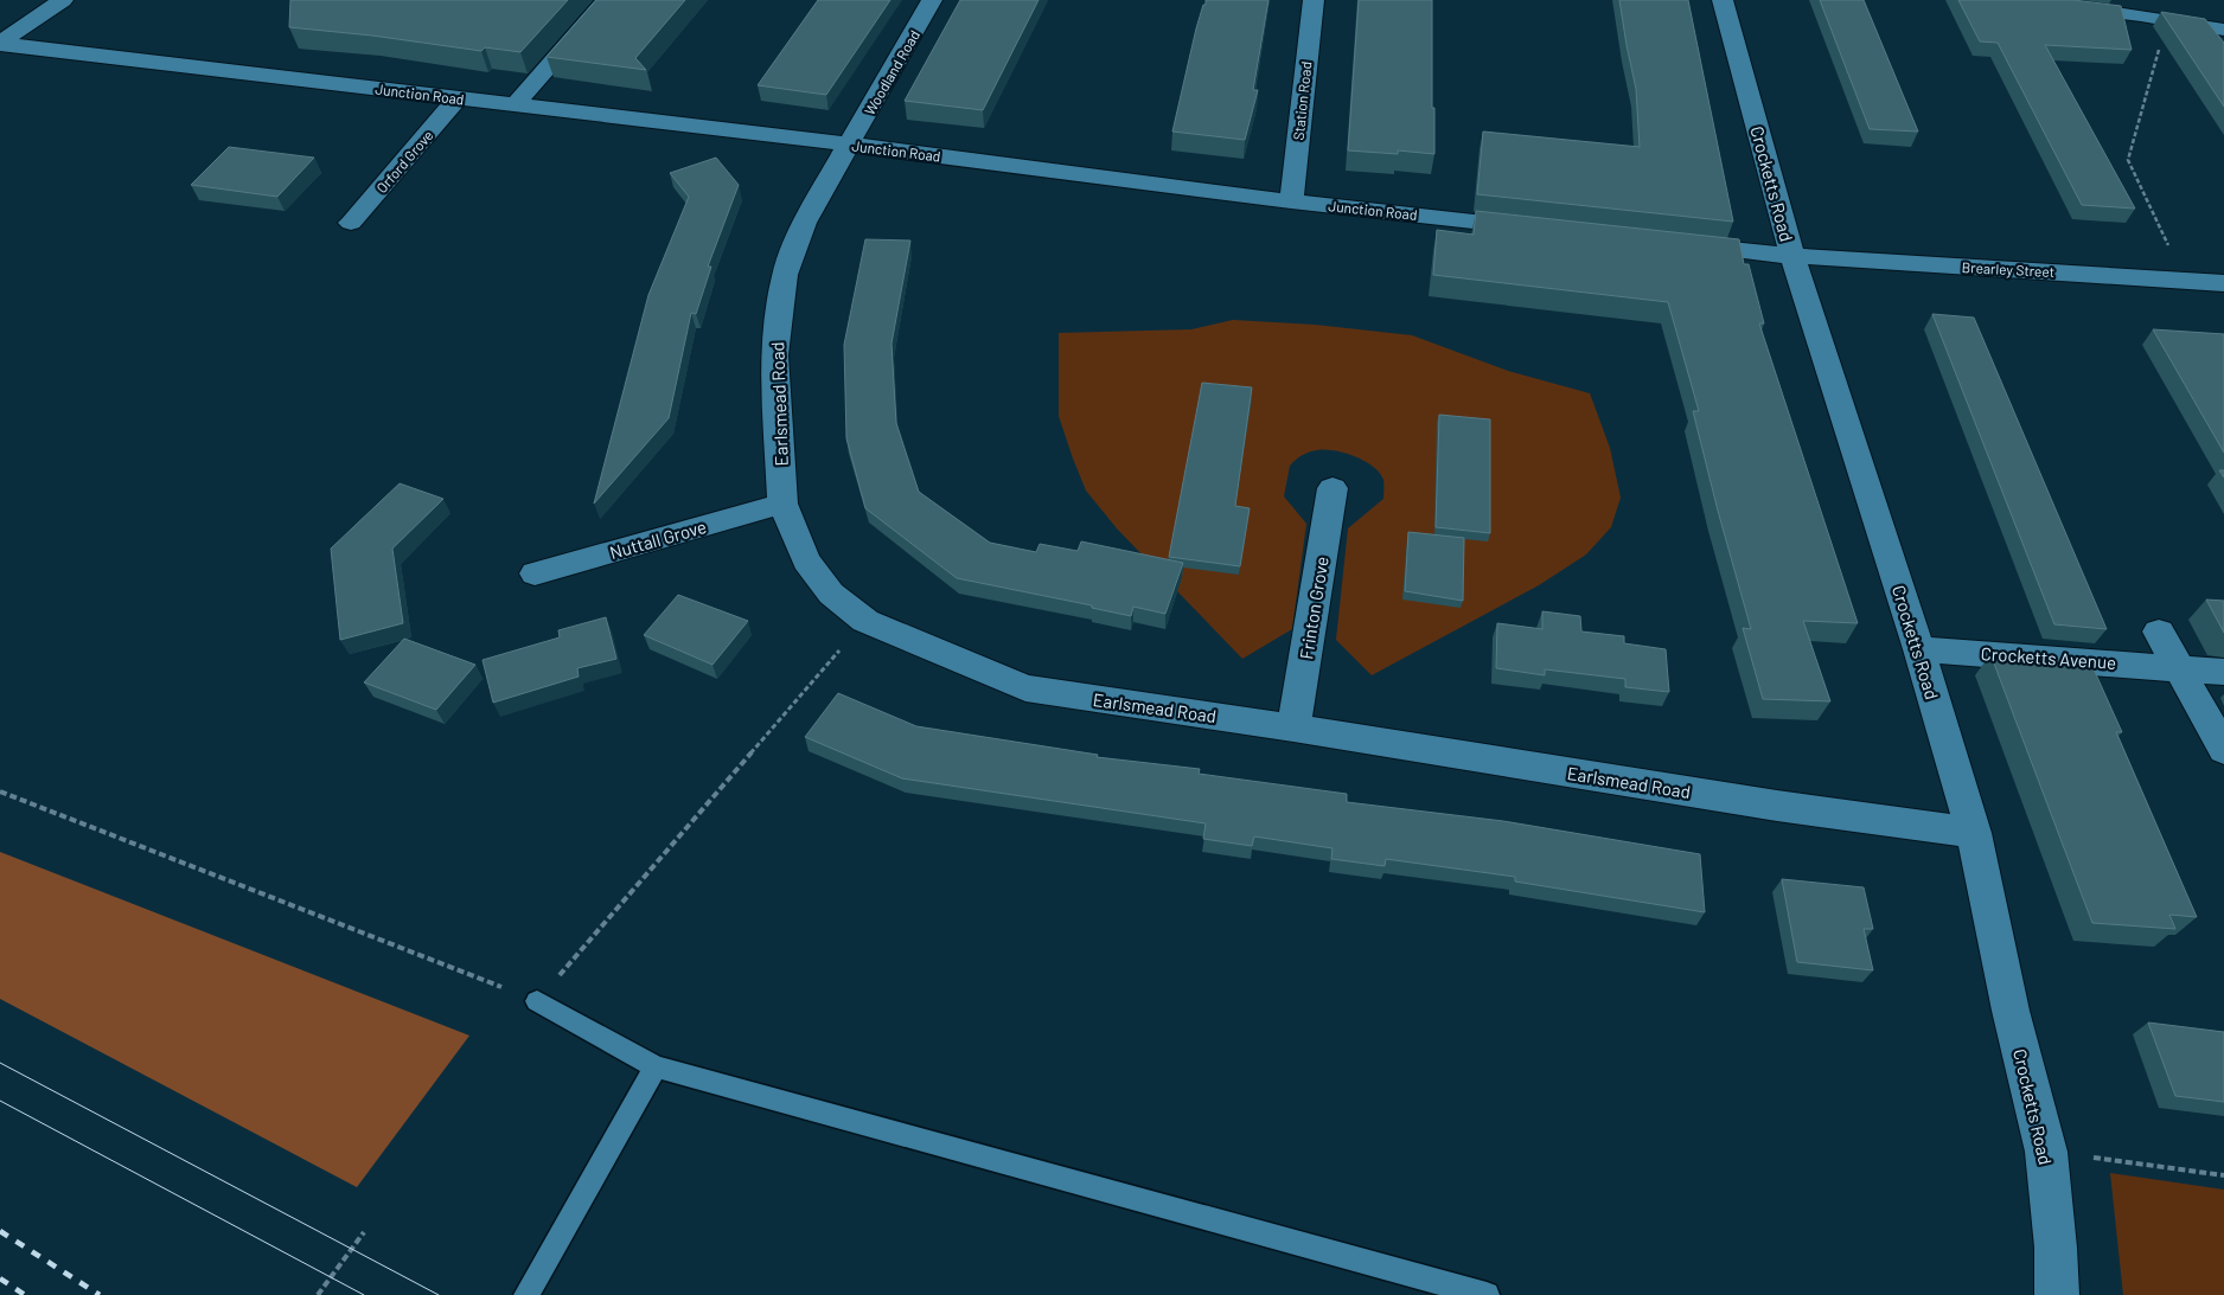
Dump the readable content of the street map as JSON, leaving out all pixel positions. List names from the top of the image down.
{
  "streets": {
    "street": [
      "Woodland Road",
      "Junction Road",
      "Station Road",
      "Orford Grove",
      "Crocketts Road",
      "Brearley Street",
      "Earlsmead Road",
      "Nuttall Grove",
      "Frinton Grove",
      "Crocketts Avenue"
    ]
  },
  "crossings": [
    ["Woodland Road", "Junction Road"],
    ["Woodland Road", "Earlsmead Road"],
    ["Junction Road", "Station Road"],
    ["Junction Road", "Orford Grove"],
    ["Junction Road", "Earlsmead Road"],
    ["Crocketts Road", "Brearley Street"],
    ["Crocketts Road", "Earlsmead Road"],
    ["Crocketts Road", "Crocketts Avenue"],
    ["Earlsmead Road", "Nuttall Grove"],
    ["Earlsmead Road", "Frinton Grove"]
  ]
}
